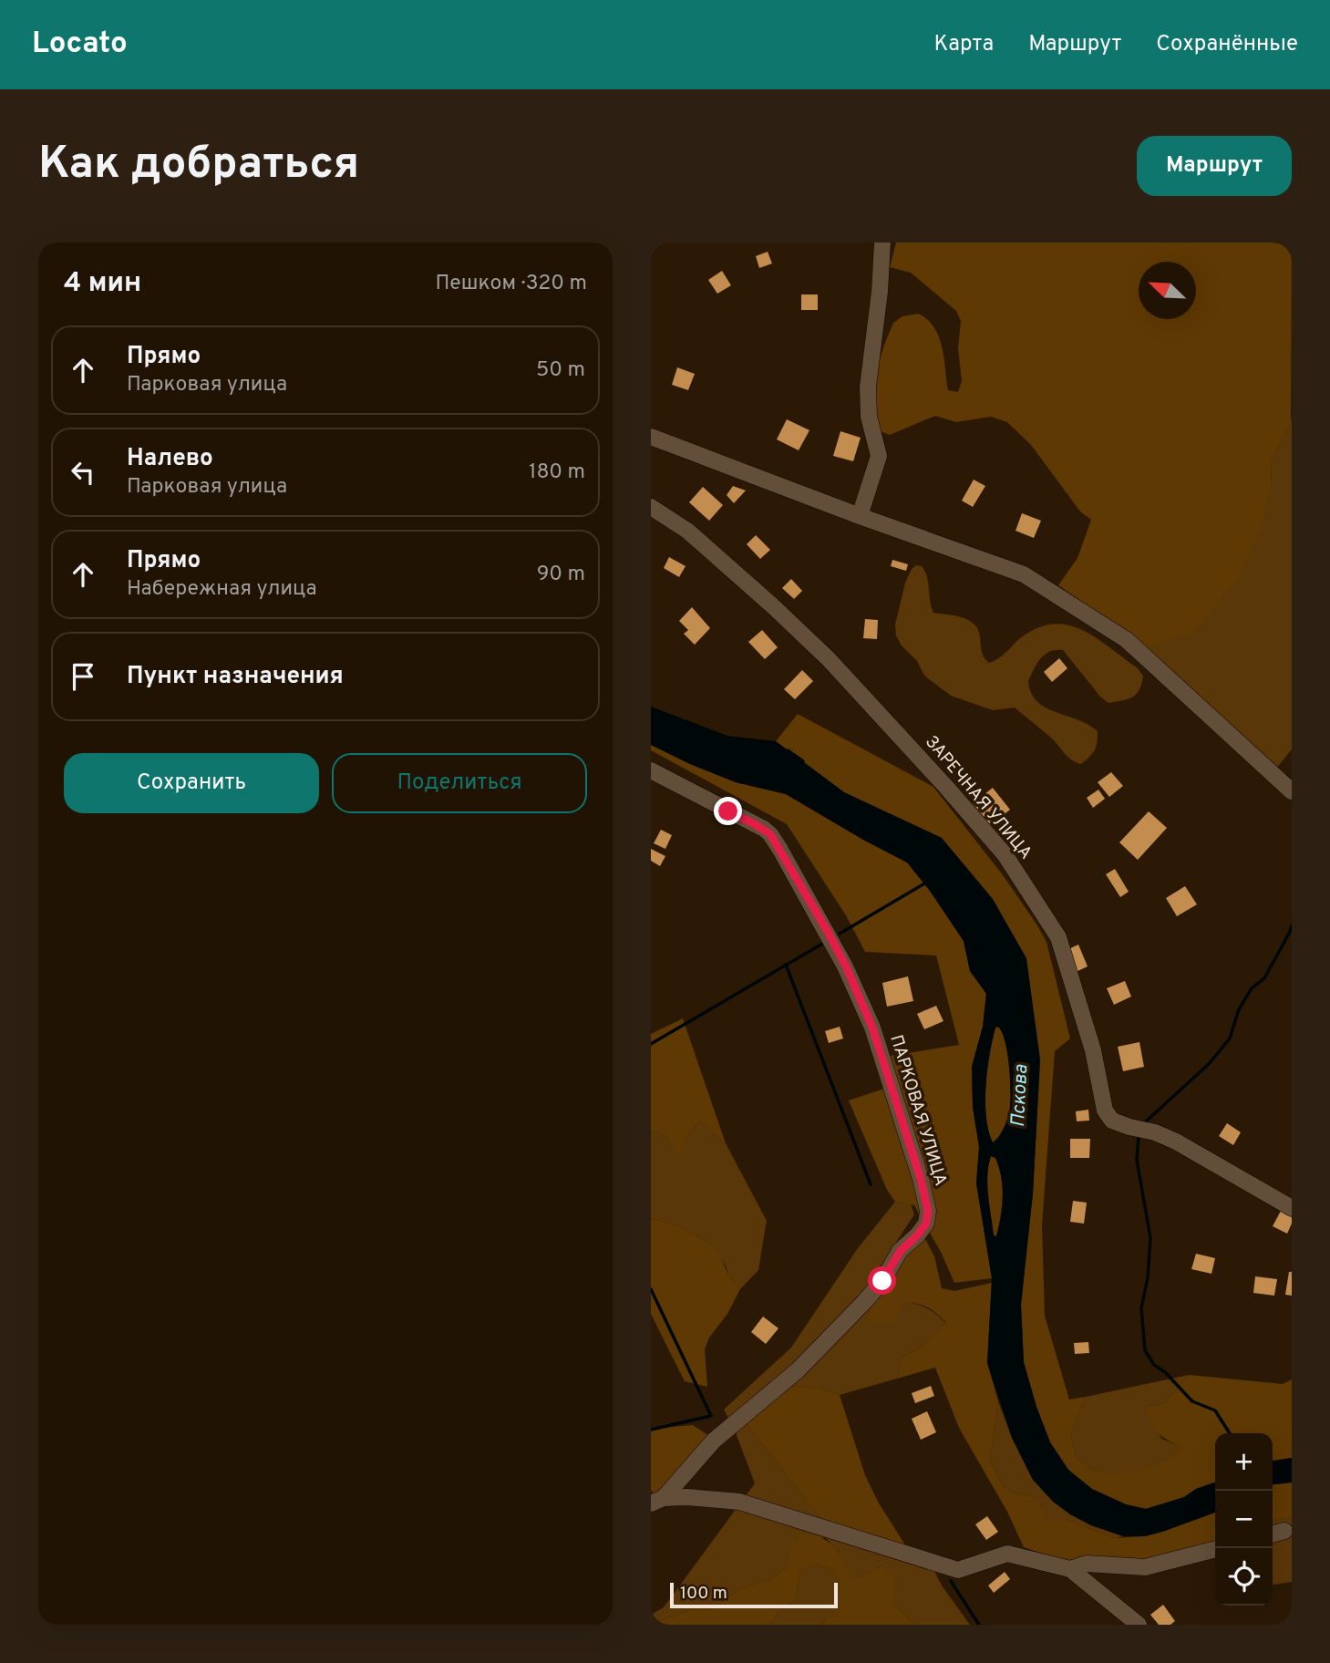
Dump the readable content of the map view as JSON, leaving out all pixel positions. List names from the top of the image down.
{
  "streets": {
    "street": ["ЗАРЕЧНАЯ УЛИЦА", "ПАРКОВАЯ УЛИЦА"]
  },
  "water": ["Пскова"],
  "scale_bar": "100 m",
  "north": "top left",
  "page": {
    "header": "Locato",
    "nav": ["Карта", "Маршрут", "Сохранённые"],
    "buttons": [
      "Маршрут",
      ["Сохранить", "Поделиться"]
    ],
    "title": "Как добраться",
    "heading": ["4 мин", "Пешком · 320 m"],
    "list": [
      ["Прямо", "Парковая улица", "50 m"],
      ["Налево", "Парковая улица", "180 m"],
      ["Прямо", "Набережная улица", "90 m"],
      "Пункт назначения"
    ],
    "map_buttons": ["+", "−"],
    "scale": "100 m"
  }
}
